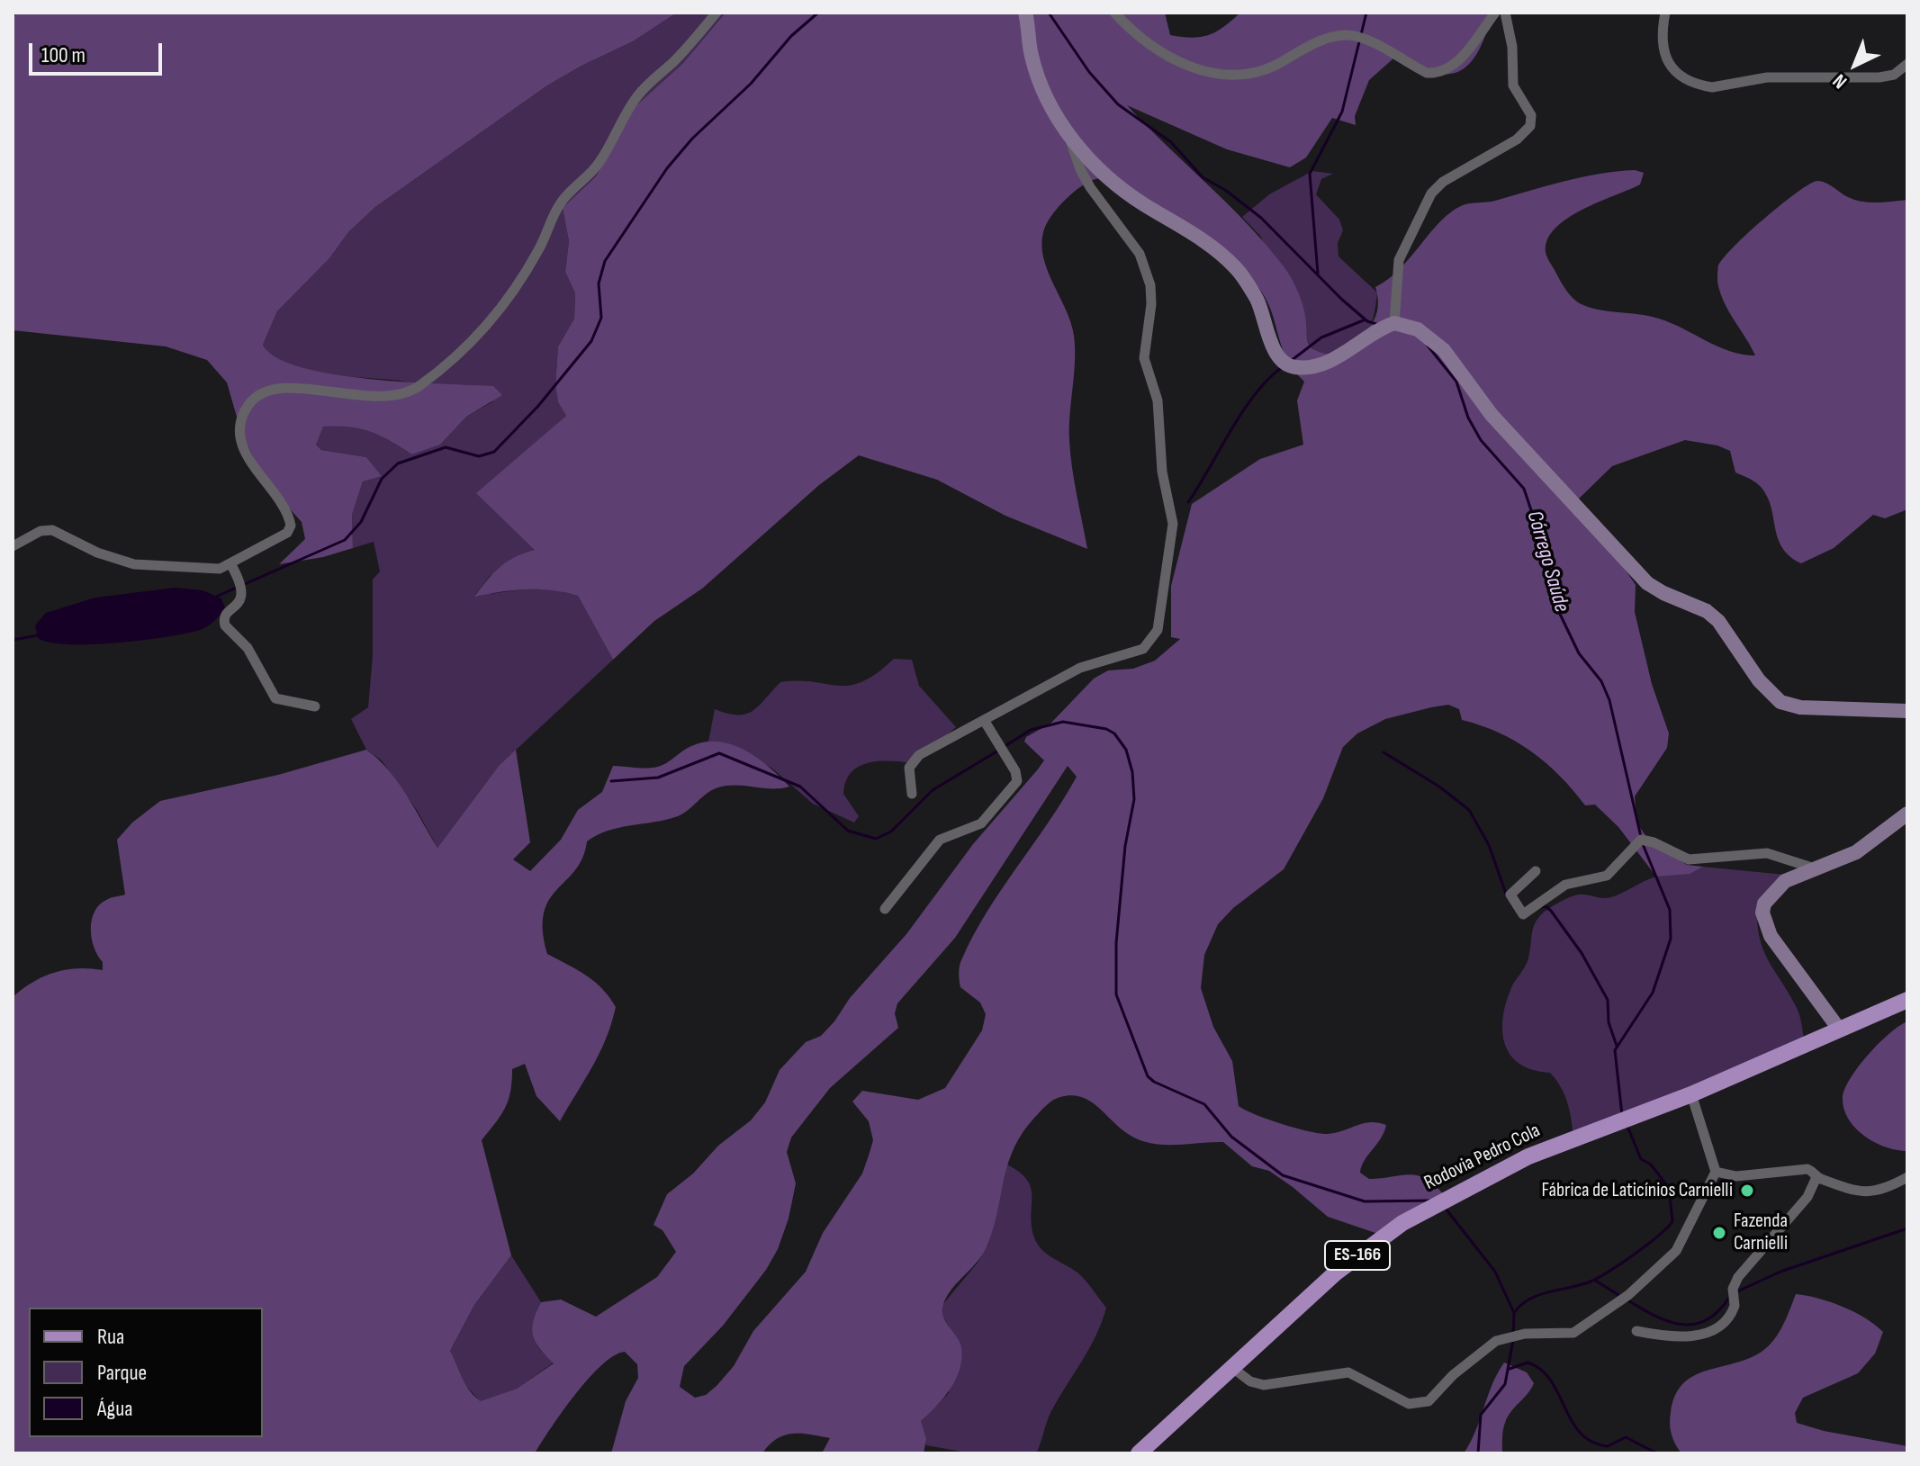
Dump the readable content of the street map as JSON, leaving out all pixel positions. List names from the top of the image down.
{
  "streets": {
    "main road": ["Rodovia Pedro Cola", "ES-166"]
  },
  "water": ["Córrego Saúde"],
  "places": ["Fábrica de Laticínios Carnielli", "Fazenda Carnielli"],
  "legend": ["Rua", "Parque", "Água"],
  "scale_bar": "100 m",
  "north": "bottom left"
}
